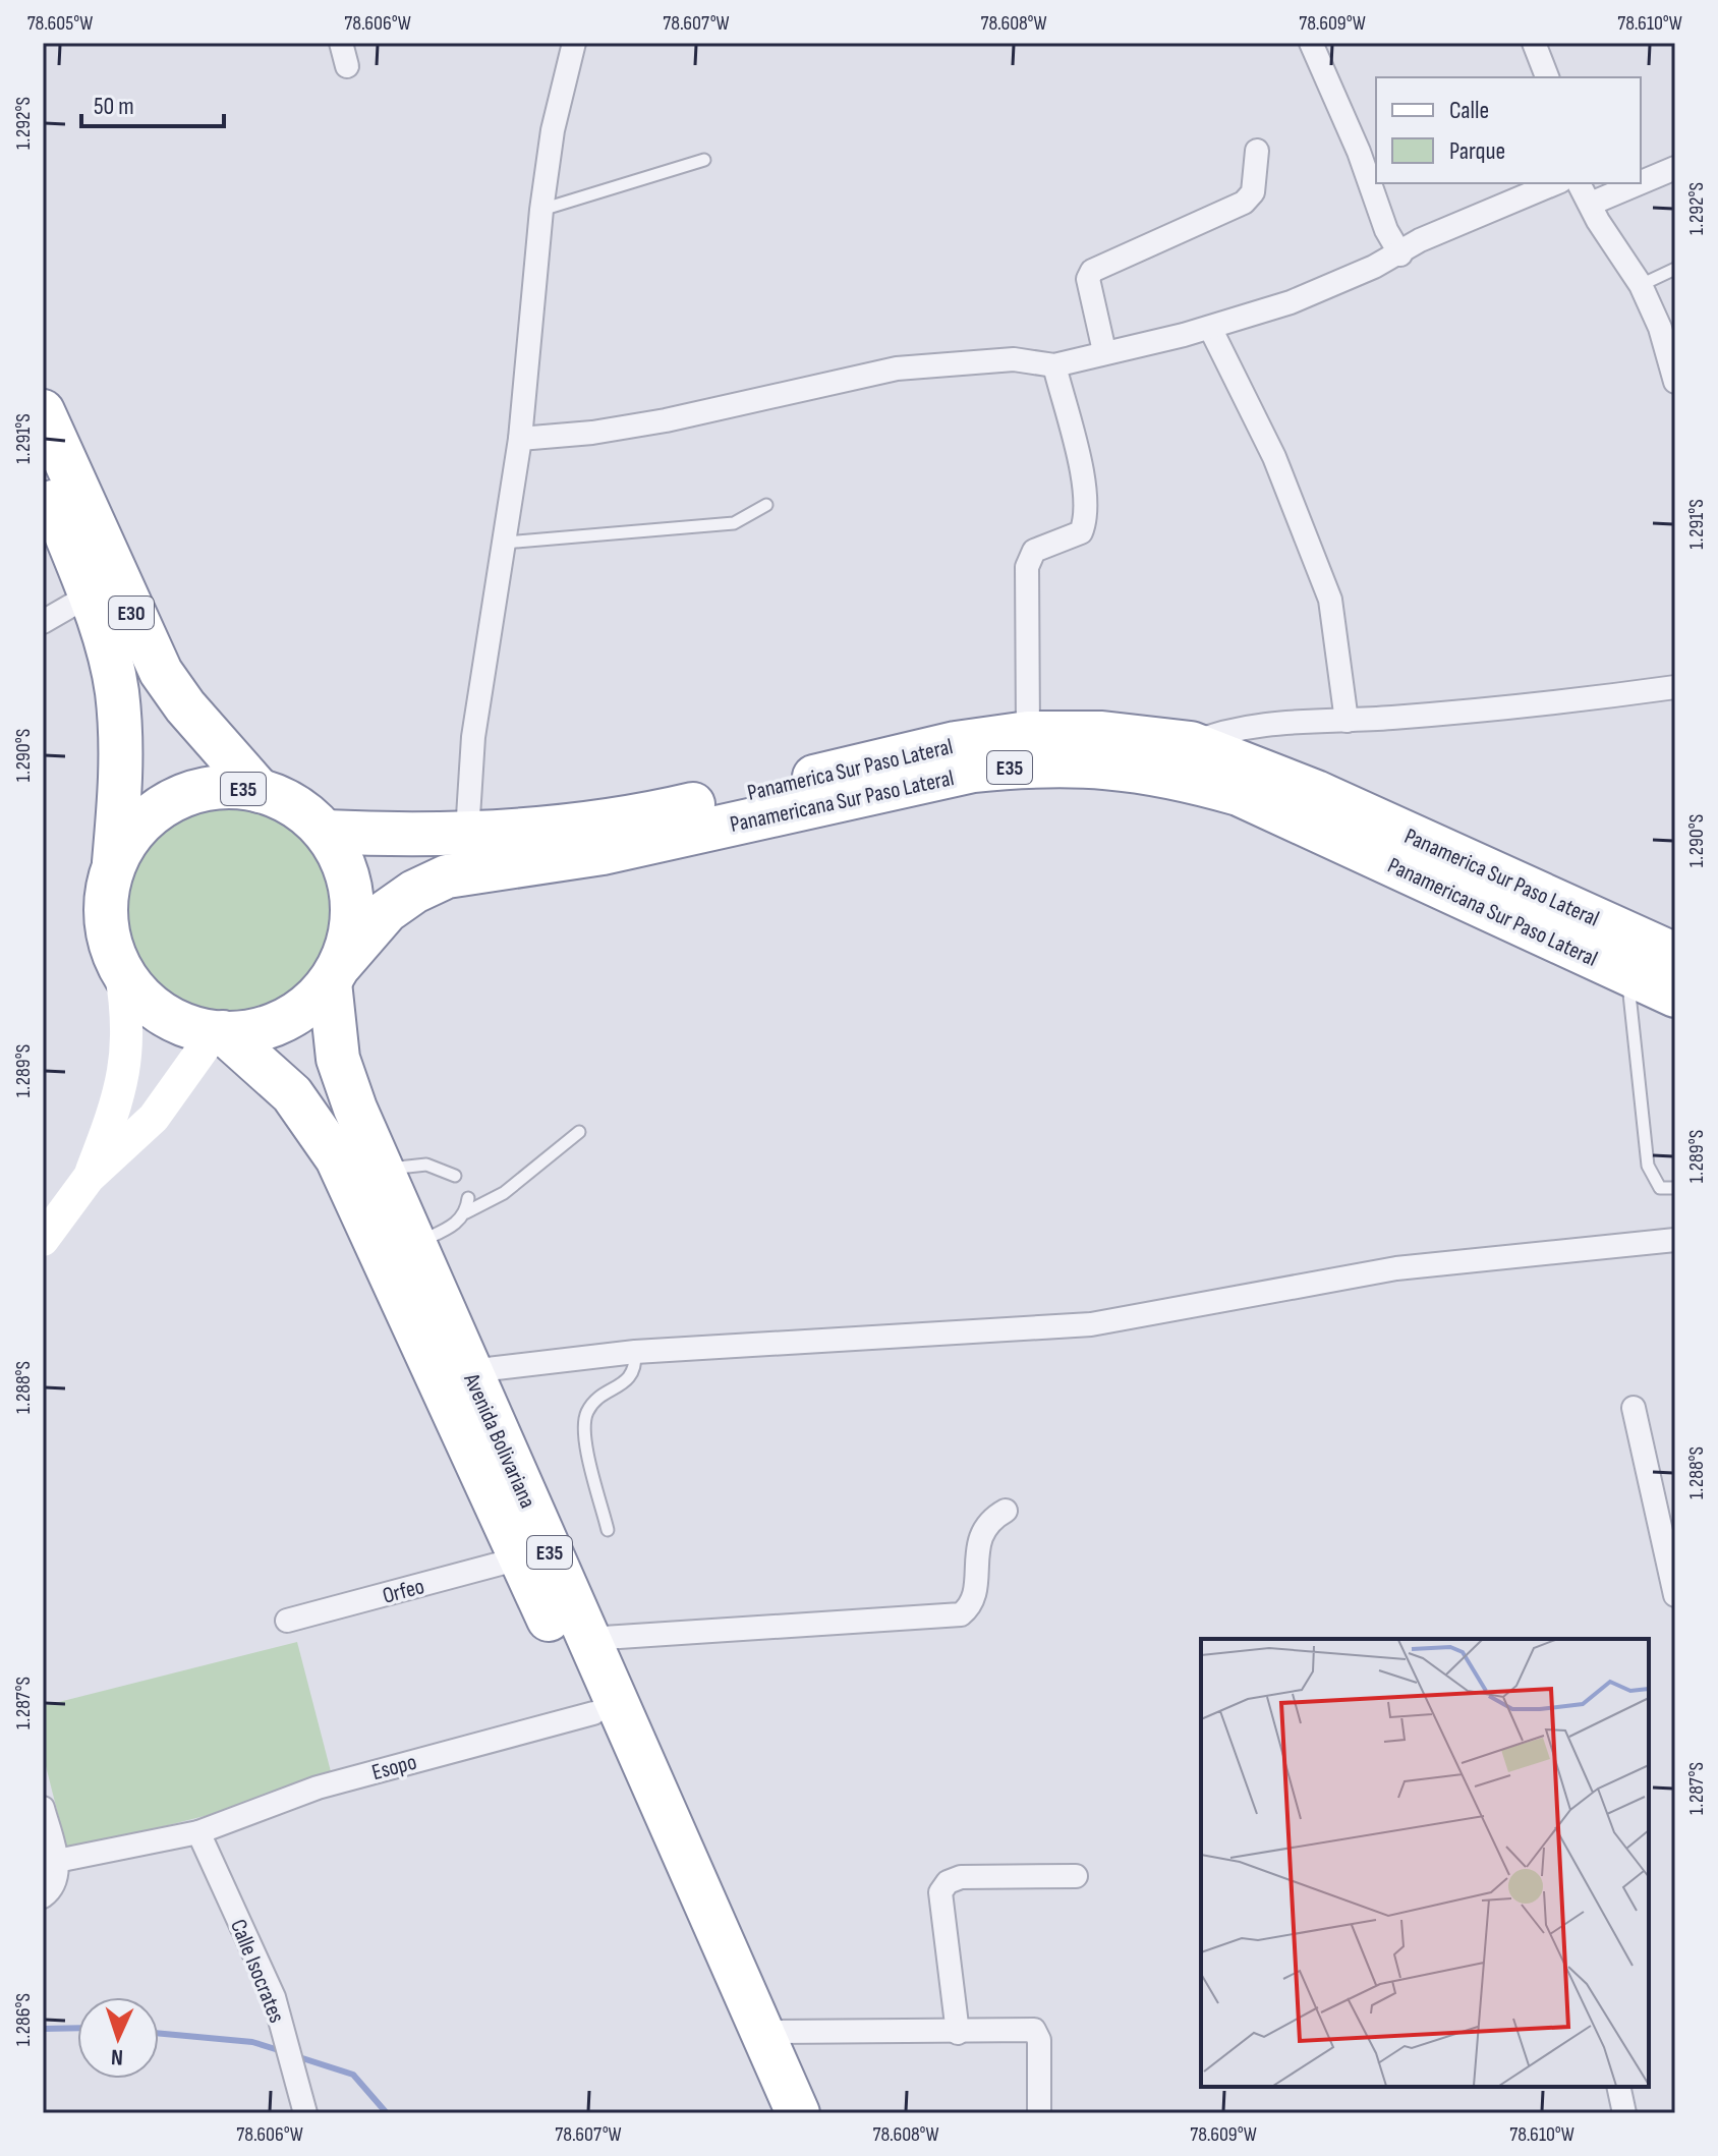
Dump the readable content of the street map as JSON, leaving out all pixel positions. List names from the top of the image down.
{
  "streets": {
    "highway": [
      "E30",
      "E35",
      "Panamerica Sur Paso Lateral",
      "Panamericana Sur Paso Lateral",
      "Avenida Bolivariana"
    ],
    "street": ["Orfeo", "Esopo", "Calle Isocrates"]
  },
  "crossings": [
    ["E30", "E35"],
    ["E30", "Panamerica Sur Paso Lateral"],
    ["E30", "Panamericana Sur Paso Lateral"],
    ["E30", "Avenida Bolivariana"],
    ["E35", "Panamerica Sur Paso Lateral"],
    ["E35", "Panamericana Sur Paso Lateral"],
    ["E35", "Avenida Bolivariana"],
    ["Panamerica Sur Paso Lateral", "Panamericana Sur Paso Lateral"],
    ["Panamerica Sur Paso Lateral", "Avenida Bolivariana"],
    ["Panamericana Sur Paso Lateral", "Avenida Bolivariana"],
    ["Avenida Bolivariana", "Orfeo"],
    ["Avenida Bolivariana", "Esopo"],
    ["Esopo", "Calle Isocrates"]
  ],
  "legend": ["Calle", "Parque"],
  "scale_bar": "50 m",
  "north": "bottom",
  "coordinates": [
    "78.605°W",
    "78.606°W",
    "78.607°W",
    "78.608°W",
    "78.609°W",
    "78.610°W",
    "1.292°S",
    "1.291°S",
    "1.290°S",
    "1.289°S",
    "1.288°S",
    "1.287°S",
    "1.286°S"
  ]
}
